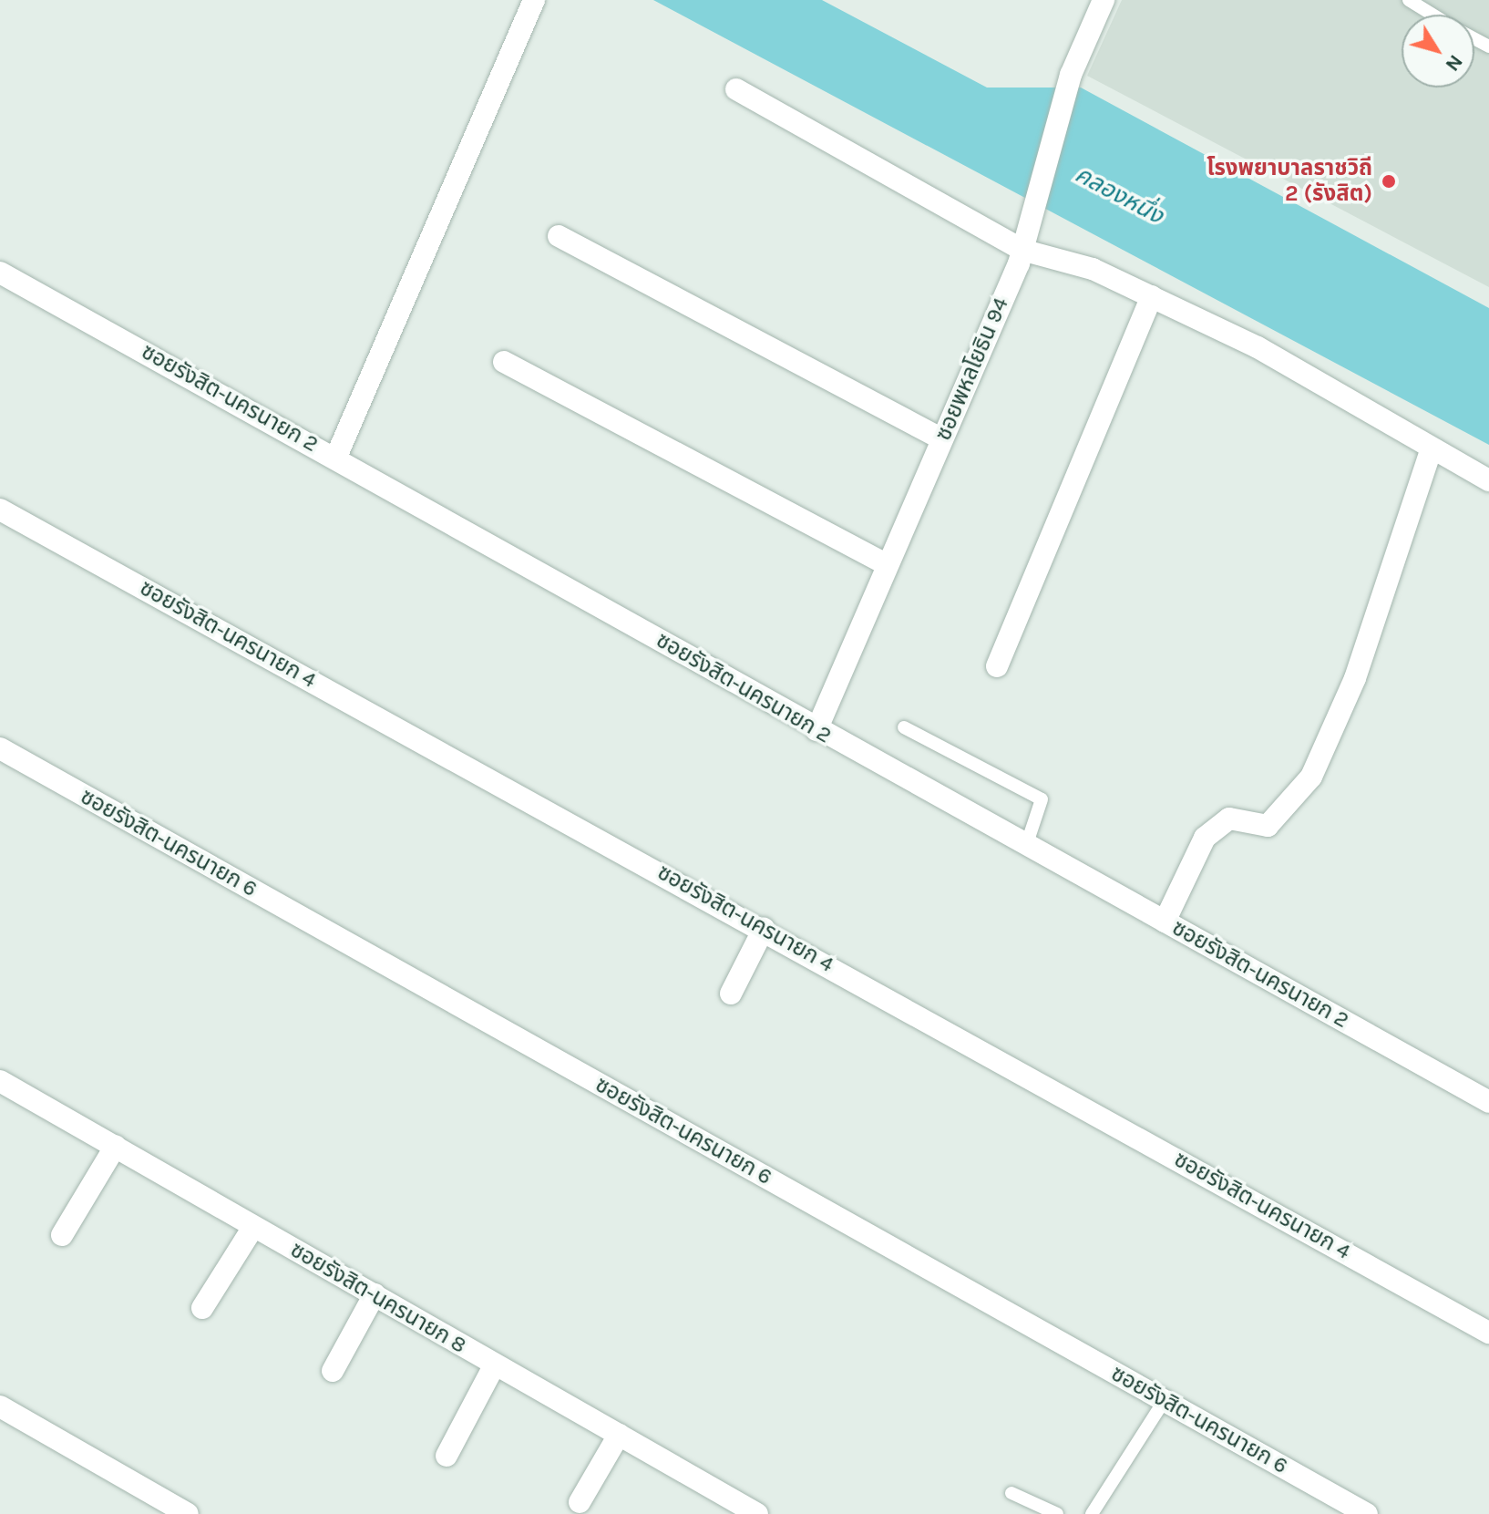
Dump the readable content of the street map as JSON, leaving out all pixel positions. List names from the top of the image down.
{
  "streets": {
    "street": [
      "ซอยพหลโยธิน 94",
      "ซอยรังสิต-นครนายก 2",
      "ซอยรังสิต-นครนายก 4",
      "ซอยรังสิต-นครนายก 6",
      "ซอยรังสิต-นครนายก 8"
    ]
  },
  "crossings": [
    ["ซอยพหลโยธิน 94", "ซอยรังสิต-นครนายก 2"]
  ],
  "water": ["คลองหนึ่ง"],
  "places": ["โรงพยาบาลราชวิถี 2 (รังสิต)"],
  "north": "bottom right"
}
